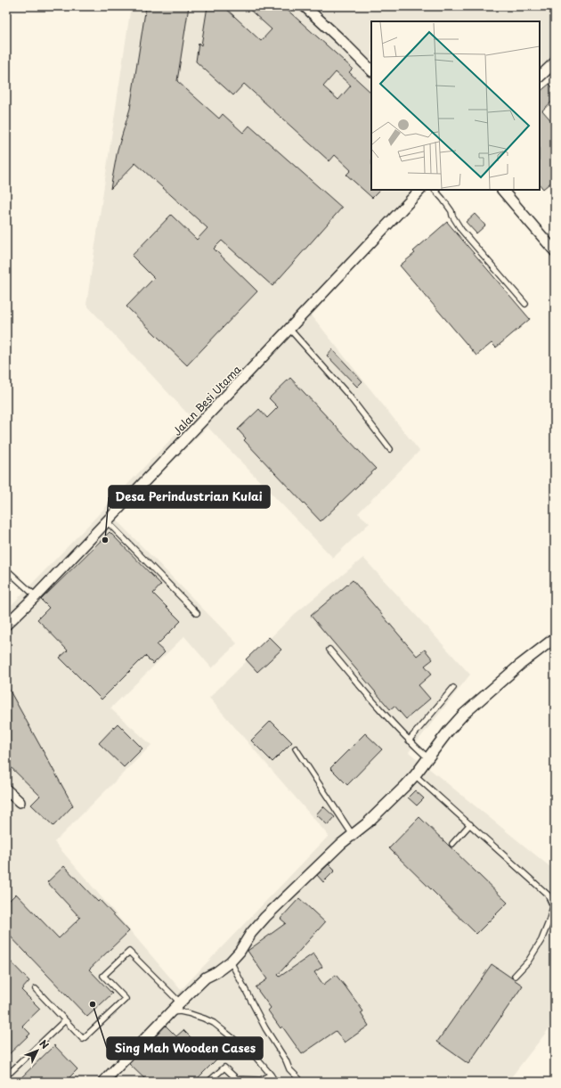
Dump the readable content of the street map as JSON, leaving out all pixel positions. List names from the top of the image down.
{
  "streets": {
    "street": ["Jalan Besi Utama"]
  },
  "places": ["Desa Perindustrian Kulai", "Sing Mah Wooden Cases"],
  "north": "top right"
}
